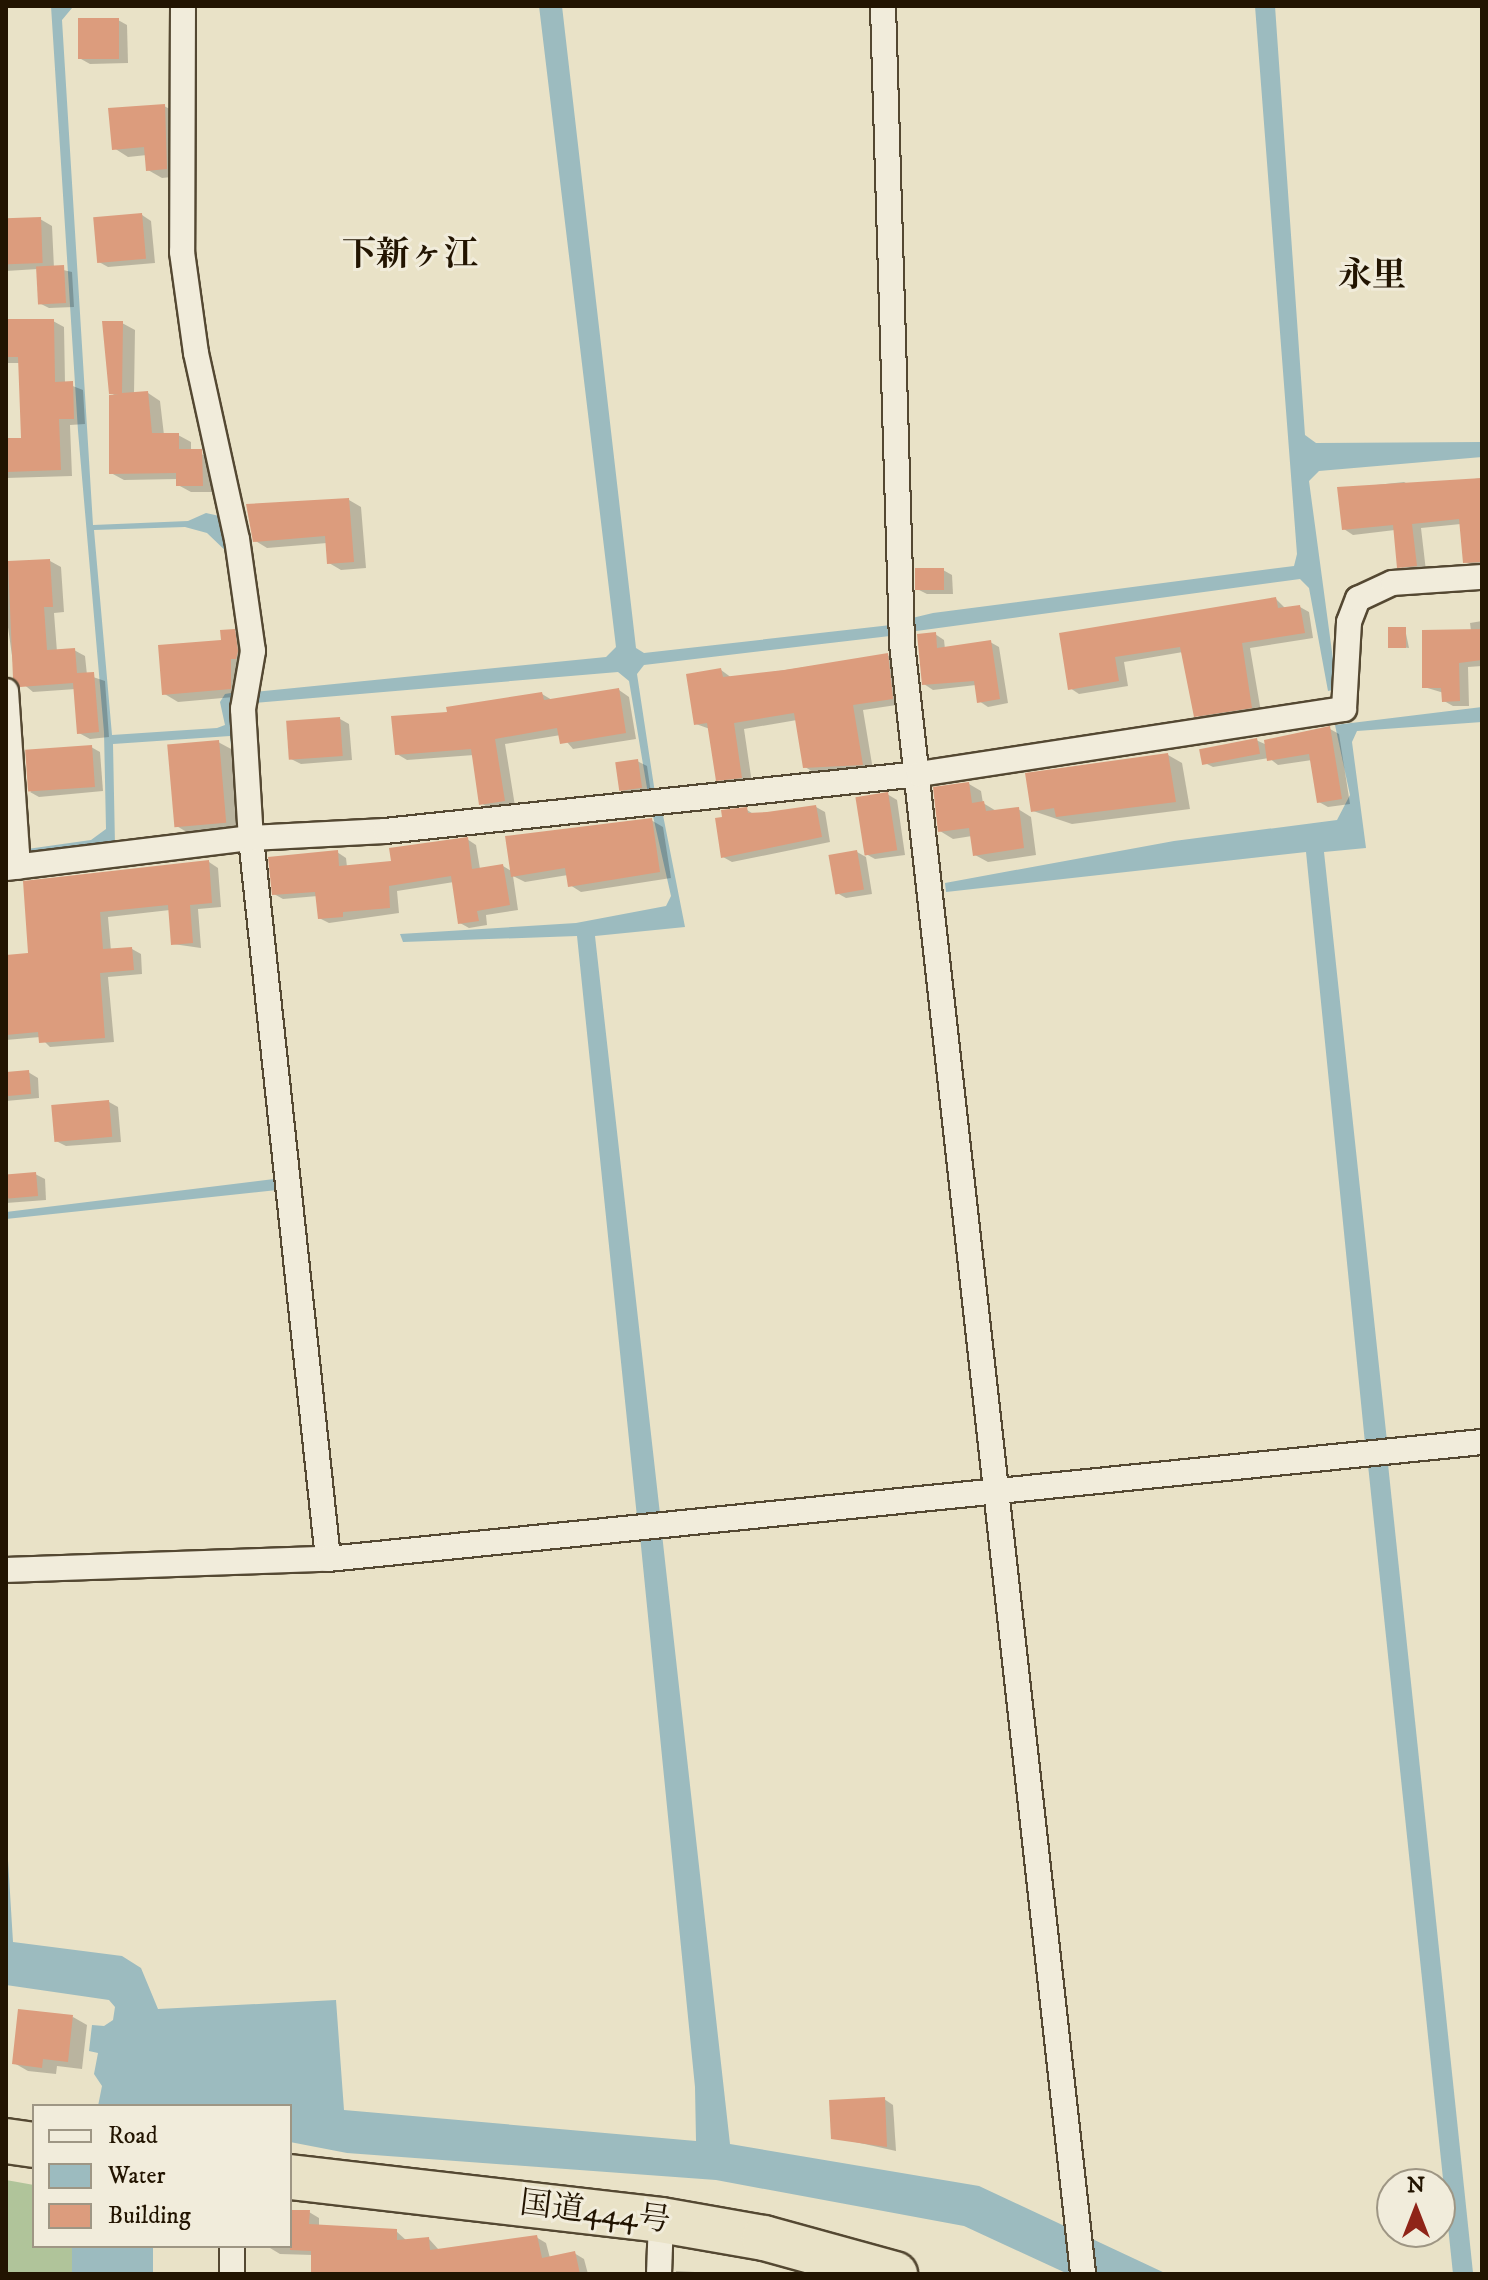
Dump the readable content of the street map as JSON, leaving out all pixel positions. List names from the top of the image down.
{
  "streets": {
    "highway": ["国道444号"]
  },
  "districts": ["下新ヶ江", "永里"],
  "legend": ["Road", "Water", "Building"],
  "north": "top"
}
